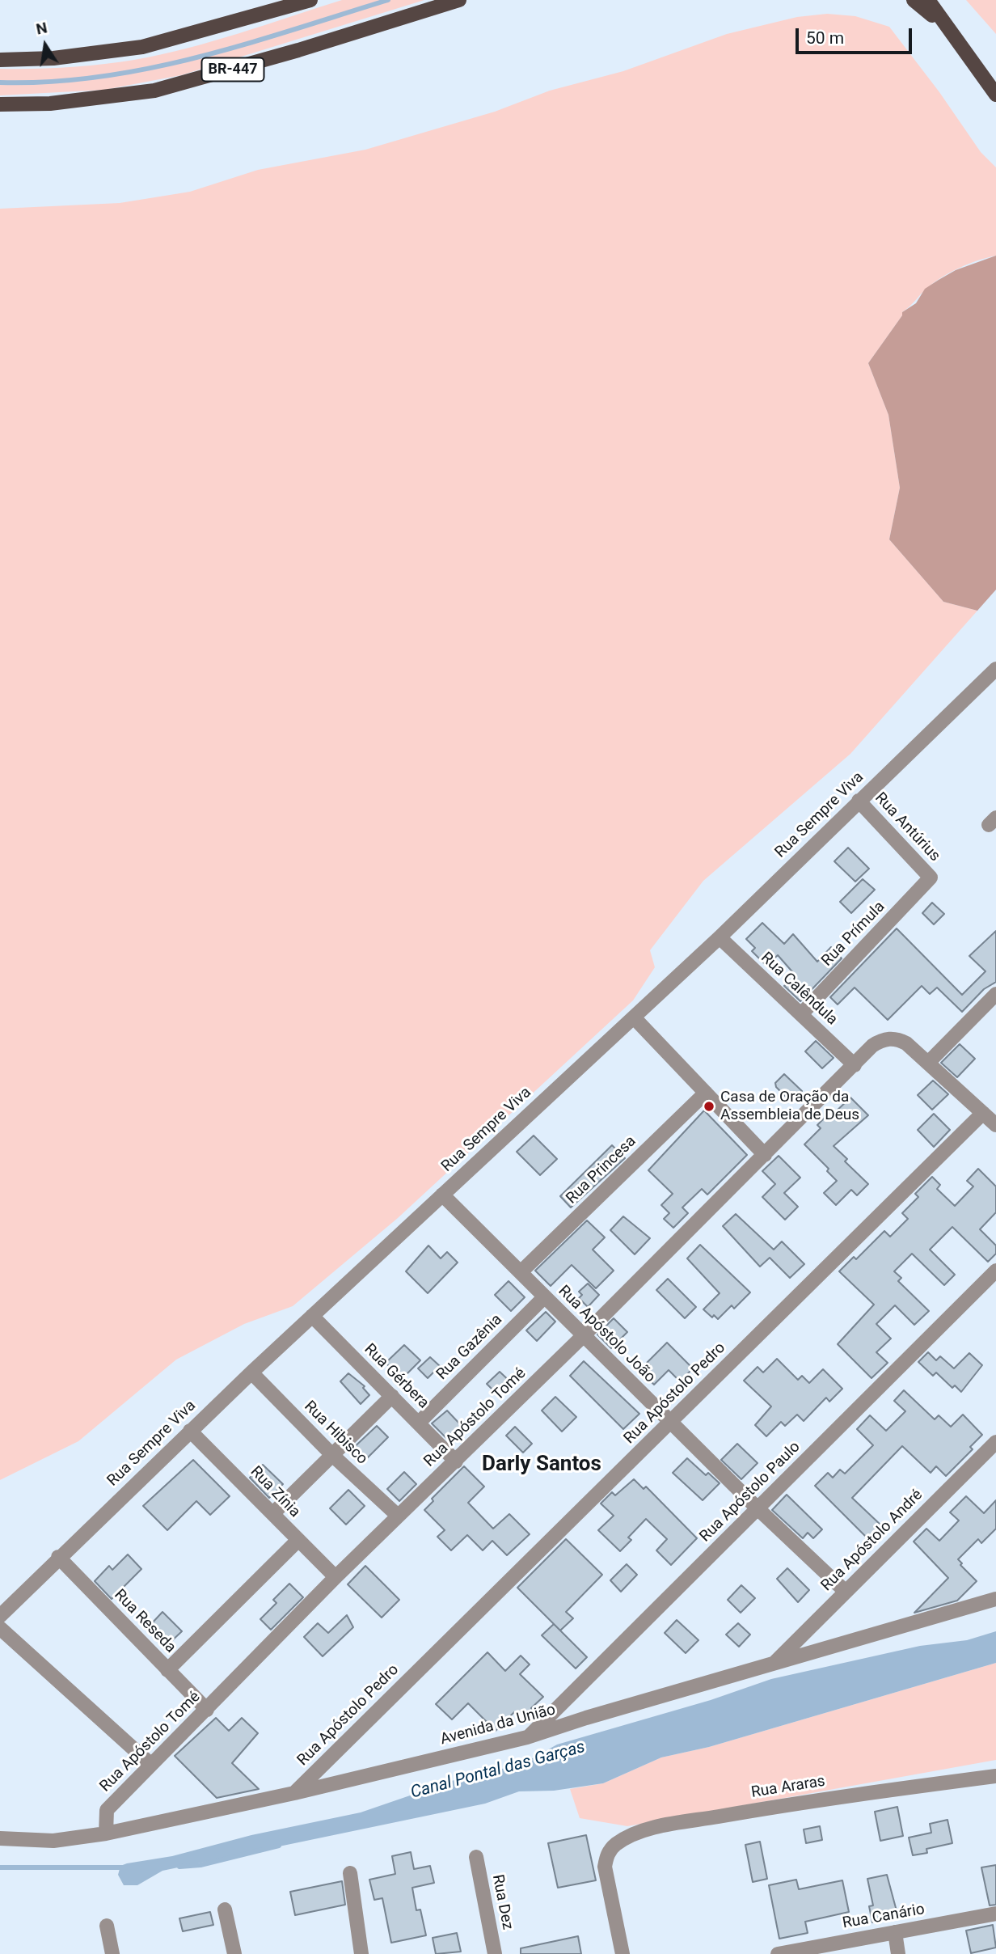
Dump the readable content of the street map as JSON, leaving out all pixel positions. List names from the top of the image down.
{
  "streets": {
    "main road": ["BR-447"],
    "street": [
      "Rua Sempre Viva",
      "Rua Antúrius",
      "Rua Prímula",
      "Rua Calêndula",
      "Rua Princesa",
      "Rua Apóstolo João",
      "Rua Gazênia",
      "Rua Gérbera",
      "Rua Apóstolo Pedro",
      "Rua Apóstolo Tomé",
      "Rua Hibisco",
      "Rua Zínia",
      "Rua Apóstolo Paulo",
      "Rua Apóstolo André",
      "Rua Reseda",
      "Avenida da União",
      "Rua Araras",
      "Rua Dez",
      "Rua Canário"
    ]
  },
  "crossings": [
    ["Rua Sempre Viva", "Rua Antúrius"],
    ["Rua Sempre Viva", "Rua Calêndula"],
    ["Rua Sempre Viva", "Rua Apóstolo João"],
    ["Rua Sempre Viva", "Rua Gérbera"],
    ["Rua Sempre Viva", "Rua Hibisco"],
    ["Rua Sempre Viva", "Rua Zínia"],
    ["Rua Sempre Viva", "Rua Reseda"],
    ["Rua Antúrius", "Rua Prímula"],
    ["Rua Prímula", "Rua Calêndula"],
    ["Rua Calêndula", "Rua Apóstolo Tomé"],
    ["Rua Princesa", "Rua Apóstolo João"],
    ["Rua Apóstolo João", "Rua Gazênia"],
    ["Rua Apóstolo João", "Rua Apóstolo Pedro"],
    ["Rua Apóstolo João", "Rua Apóstolo Tomé"],
    ["Rua Apóstolo João", "Rua Apóstolo Paulo"],
    ["Rua Apóstolo João", "Rua Apóstolo André"],
    ["Rua Gazênia", "Rua Gérbera"],
    ["Rua Gérbera", "Rua Apóstolo Tomé"],
    ["Rua Apóstolo Pedro", "Avenida da União"],
    ["Rua Apóstolo Tomé", "Rua Hibisco"],
    ["Rua Apóstolo Tomé", "Rua Zínia"],
    ["Rua Apóstolo Tomé", "Rua Reseda"],
    ["Rua Apóstolo Tomé", "Avenida da União"],
    ["Rua Apóstolo Paulo", "Avenida da União"],
    ["Rua Apóstolo André", "Avenida da União"]
  ],
  "districts": ["Darly Santos"],
  "water": ["Canal Pontal das Garças"],
  "places": ["Casa de Oração da Assembleia de Deus"],
  "scale_bar": "50 m",
  "north": "top"
}
